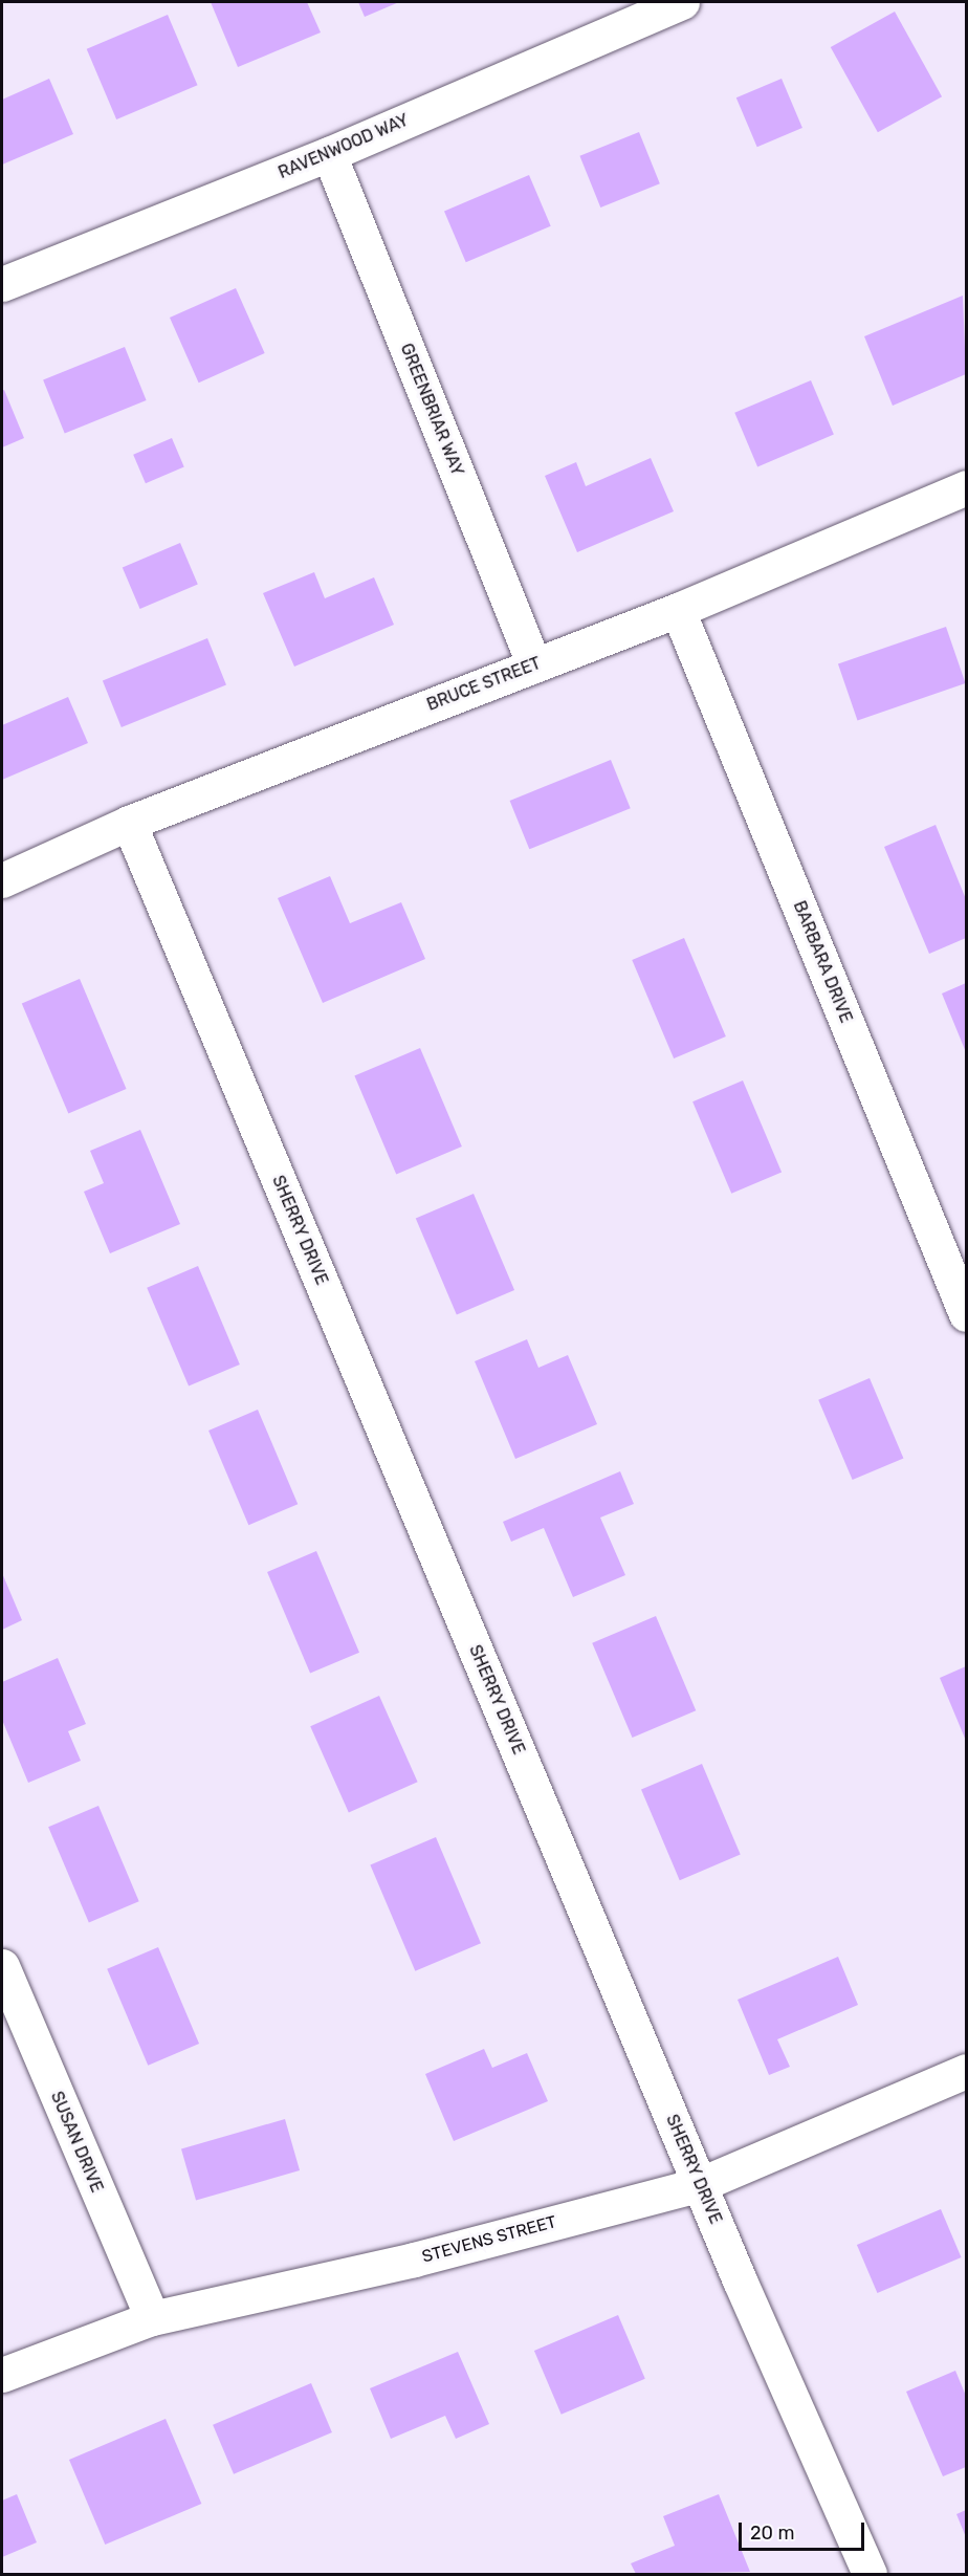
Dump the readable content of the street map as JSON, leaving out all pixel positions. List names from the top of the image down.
{
  "streets": {
    "street": [
      "RAVENWOOD WAY",
      "GREENBRIAR WAY",
      "BRUCE STREET",
      "BARBARA DRIVE",
      "SHERRY DRIVE",
      "SUSAN DRIVE",
      "STEVENS STREET"
    ]
  },
  "crossings": [
    ["RAVENWOOD WAY", "GREENBRIAR WAY"],
    ["GREENBRIAR WAY", "BRUCE STREET"],
    ["BRUCE STREET", "BARBARA DRIVE"],
    ["BRUCE STREET", "SHERRY DRIVE"],
    ["SHERRY DRIVE", "STEVENS STREET"],
    ["SUSAN DRIVE", "STEVENS STREET"]
  ],
  "scale_bar": "20 m"
}
